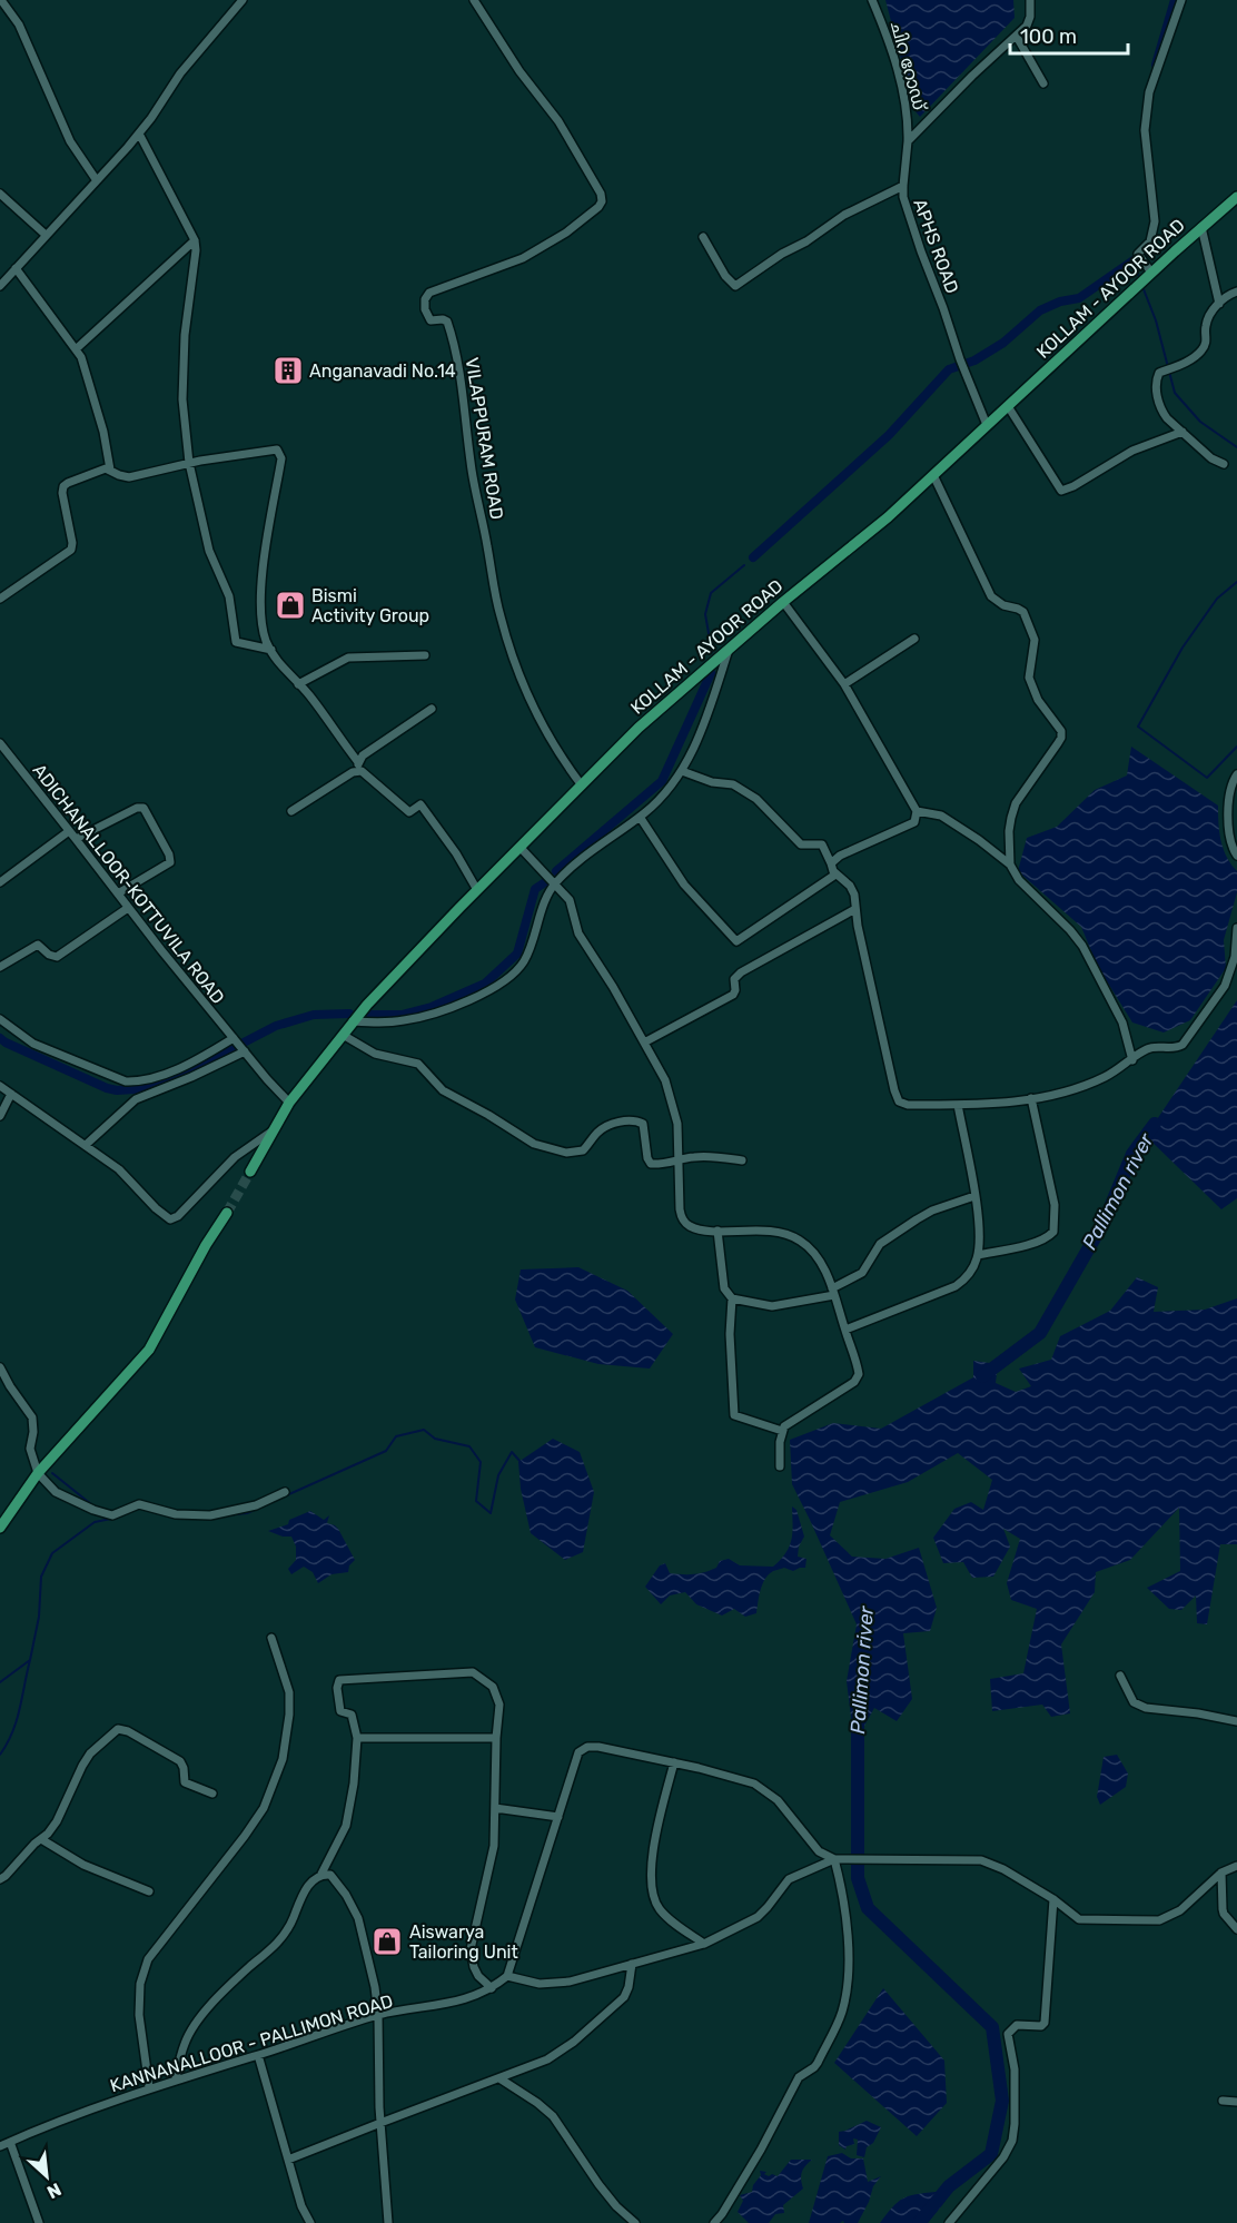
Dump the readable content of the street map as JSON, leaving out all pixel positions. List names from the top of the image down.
{
  "streets": {
    "main road": ["KOLLAM - AYOOR ROAD"],
    "street": [
      "ചിറ റോഡ്",
      "APHS ROAD",
      "VILAPPURAM ROAD",
      "ADICHANALLOOR-KOTTUVILA ROAD",
      "KANNANALLOOR - PALLIMON ROAD"
    ]
  },
  "crossings": [
    ["ചിറ റോഡ്", "APHS ROAD"],
    ["APHS ROAD", "KOLLAM - AYOOR ROAD"],
    ["KOLLAM - AYOOR ROAD", "VILAPPURAM ROAD"],
    ["KOLLAM - AYOOR ROAD", "ADICHANALLOOR-KOTTUVILA ROAD"]
  ],
  "water": ["Pallimon river"],
  "places": {
    "building": ["Anganavadi No.14"],
    "shop": ["Bismi Activity Group", "Aiswarya Tailoring Unit"]
  },
  "scale_bar": "100 m",
  "north": "bottom right"
}
